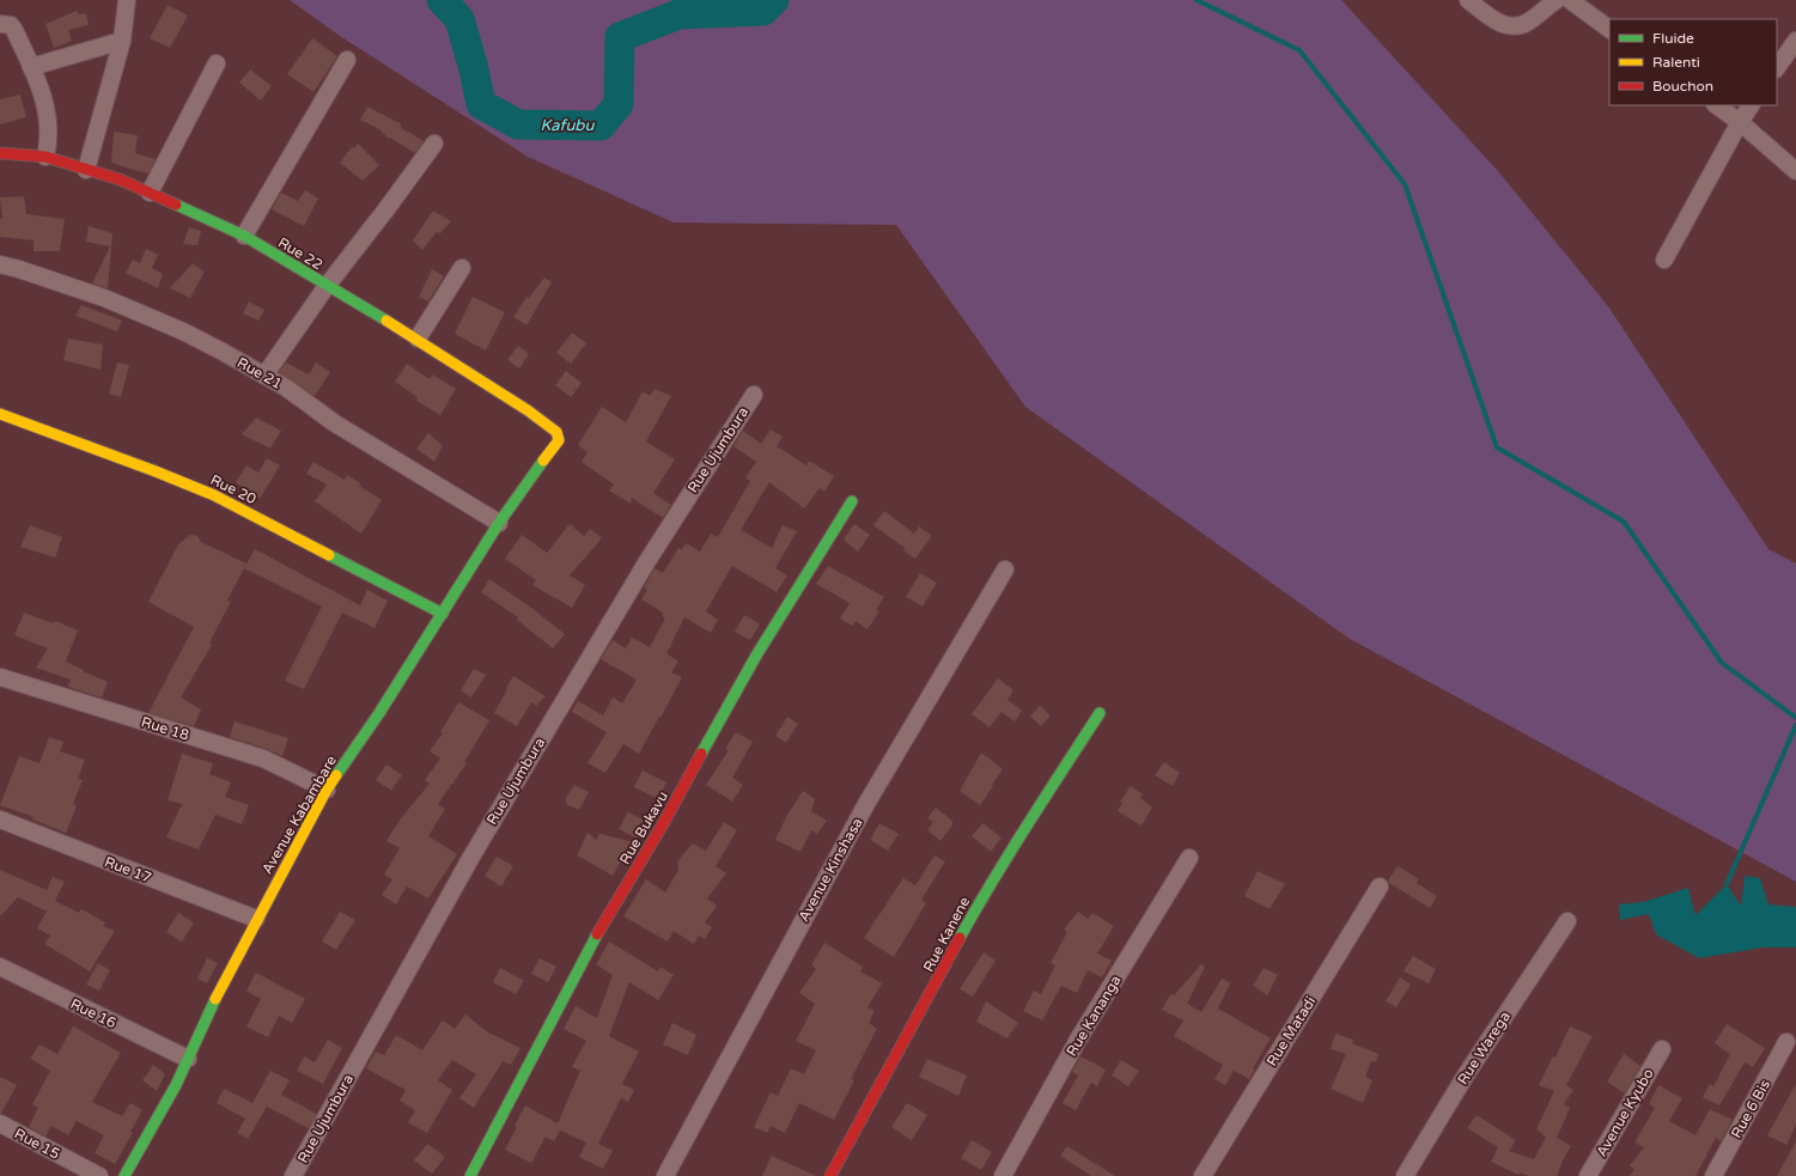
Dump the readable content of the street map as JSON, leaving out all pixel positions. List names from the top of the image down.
{
  "streets": {
    "street": [
      "Rue 22",
      "Rue 21",
      "Rue Ujumbura",
      "Rue 20",
      "Rue 18",
      "Avenue Kabambare",
      "Rue Bukavu",
      "Rue 17",
      "Avenue Kinshasa",
      "Rue Kanene",
      "Rue 16",
      "Rue Kananga",
      "Rue Matadi",
      "Rue Warega",
      "Rue 6 Bis",
      "Avenue Kyubo",
      "Rue 15"
    ]
  },
  "crossings": [
    ["Rue 22", "Avenue Kabambare"],
    ["Rue 21", "Avenue Kabambare"],
    ["Rue 20", "Avenue Kabambare"],
    ["Rue 18", "Avenue Kabambare"],
    ["Avenue Kabambare", "Rue 17"],
    ["Avenue Kabambare", "Rue 16"]
  ],
  "water": ["Kafubu"],
  "legend": ["Fluide", "Ralenti", "Bouchon"]
}
